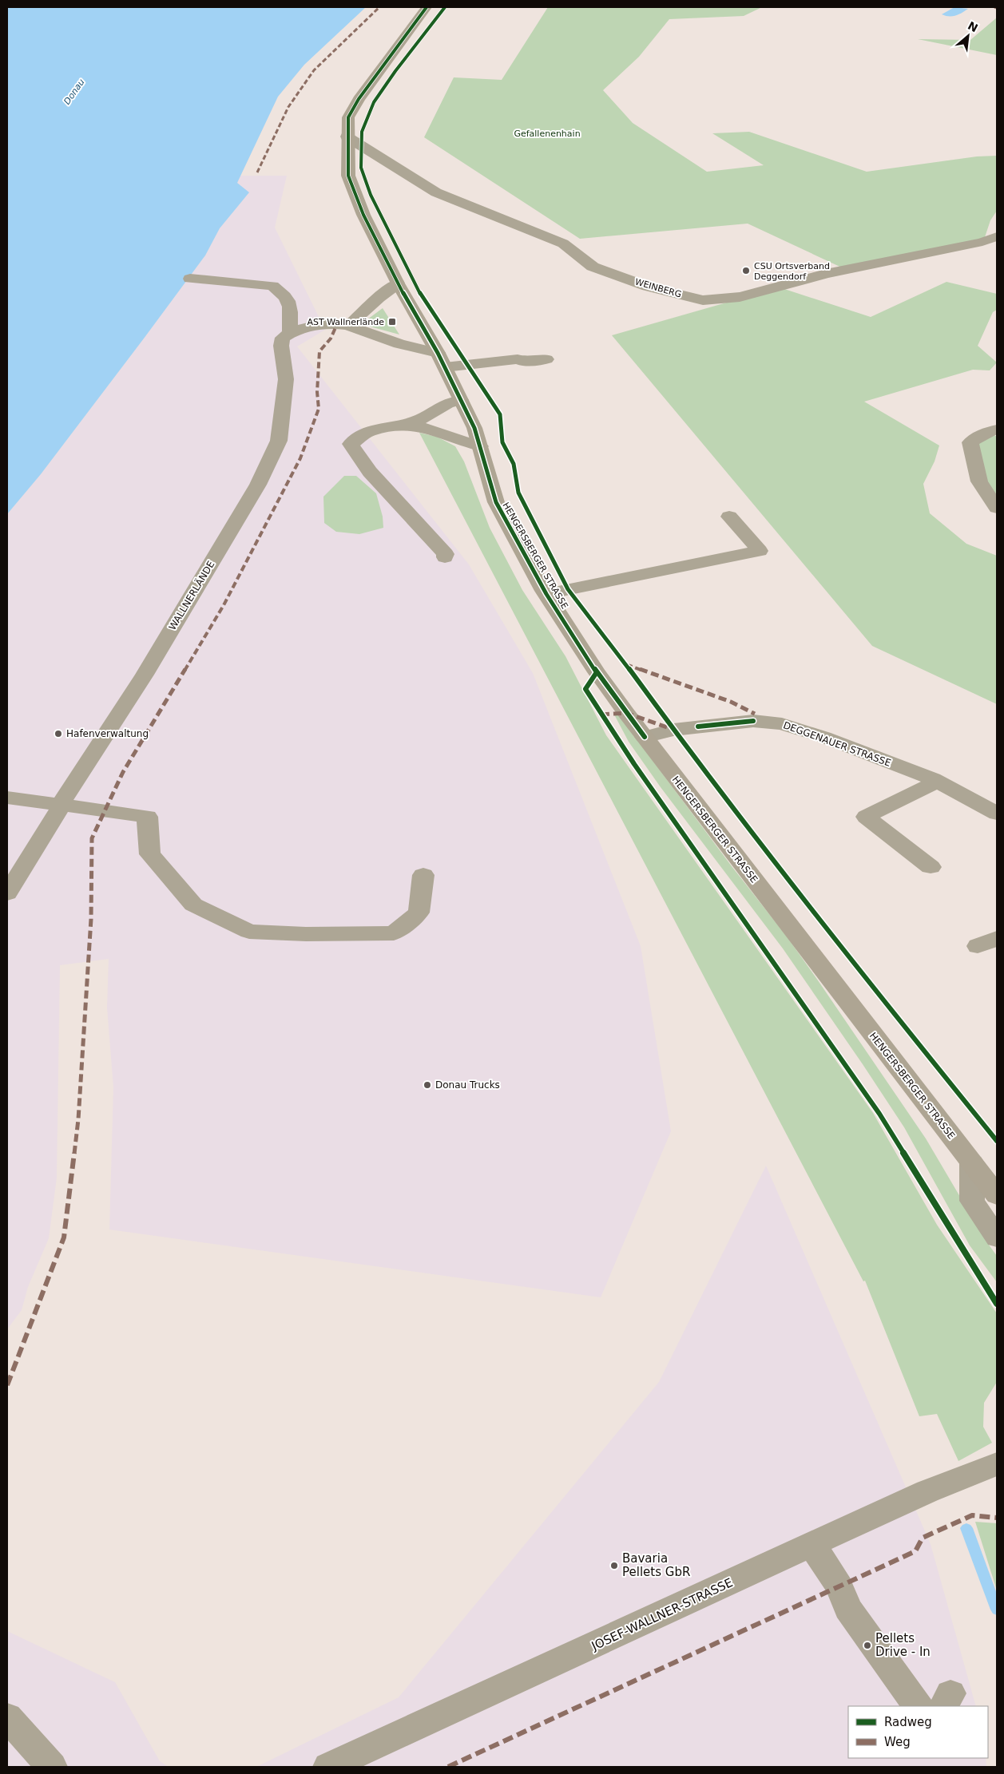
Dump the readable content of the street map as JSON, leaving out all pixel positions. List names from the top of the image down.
{
  "streets": {
    "main road": ["HENGERSBERGER STRASSE"],
    "street": [
      "WEINBERG",
      "WALLNERLÄNDE",
      "DEGGENAUER STRASSE",
      "JOSEF-WALLNER-STRASSE"
    ]
  },
  "crossings": [
    ["WEINBERG", "HENGERSBERGER STRASSE"],
    ["HENGERSBERGER STRASSE", "DEGGENAUER STRASSE"]
  ],
  "water": ["Donau"],
  "parks": ["Gefallenenhain"],
  "places": {
    "other": [
      "CSU Ortsverband Deggendorf",
      "Hafenverwaltung",
      "Donau Trucks",
      "Bavaria Pellets GbR",
      "Pellets Drive - In"
    ],
    "transit": ["AST Wallnerlände"]
  },
  "legend": ["Radweg", "Weg"],
  "north": "top right"
}
